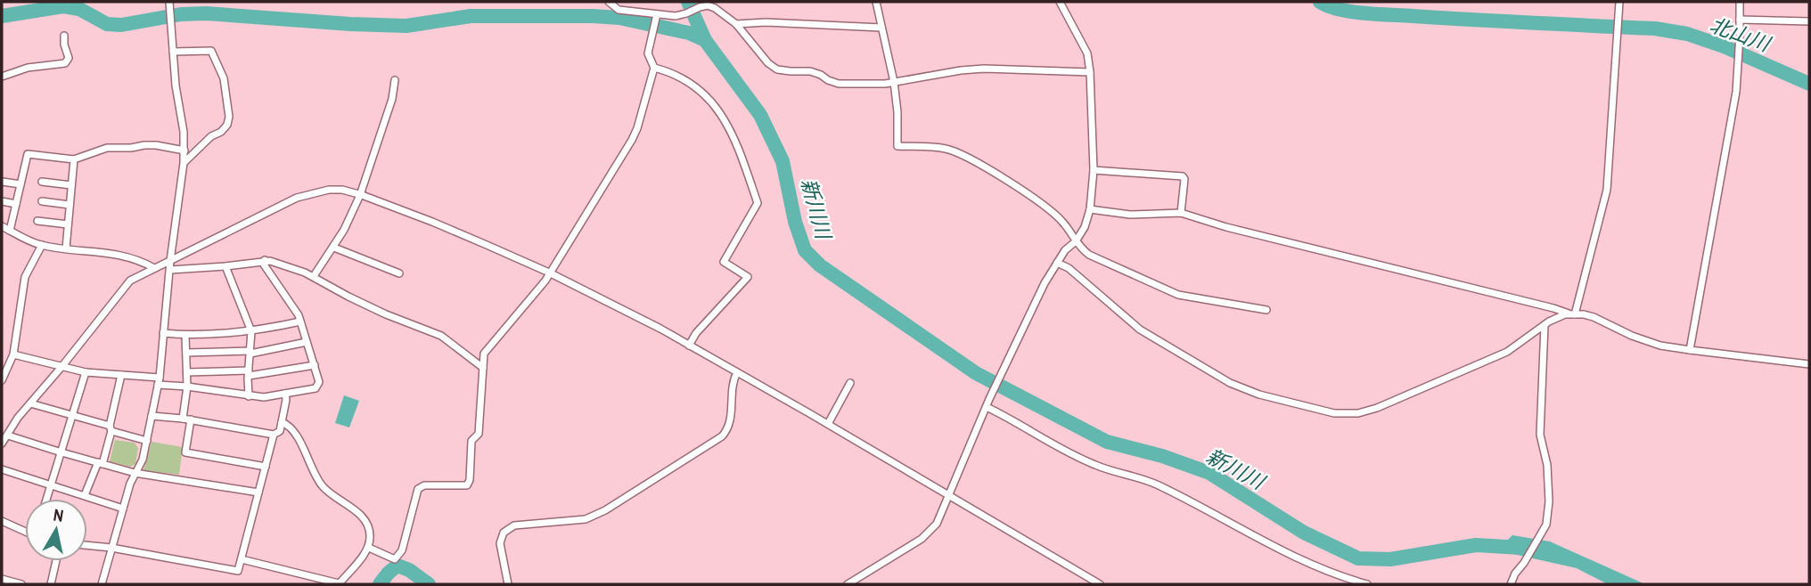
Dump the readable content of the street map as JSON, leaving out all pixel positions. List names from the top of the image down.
{
  "water": ["北山川", "新川川"],
  "north": "top"
}
